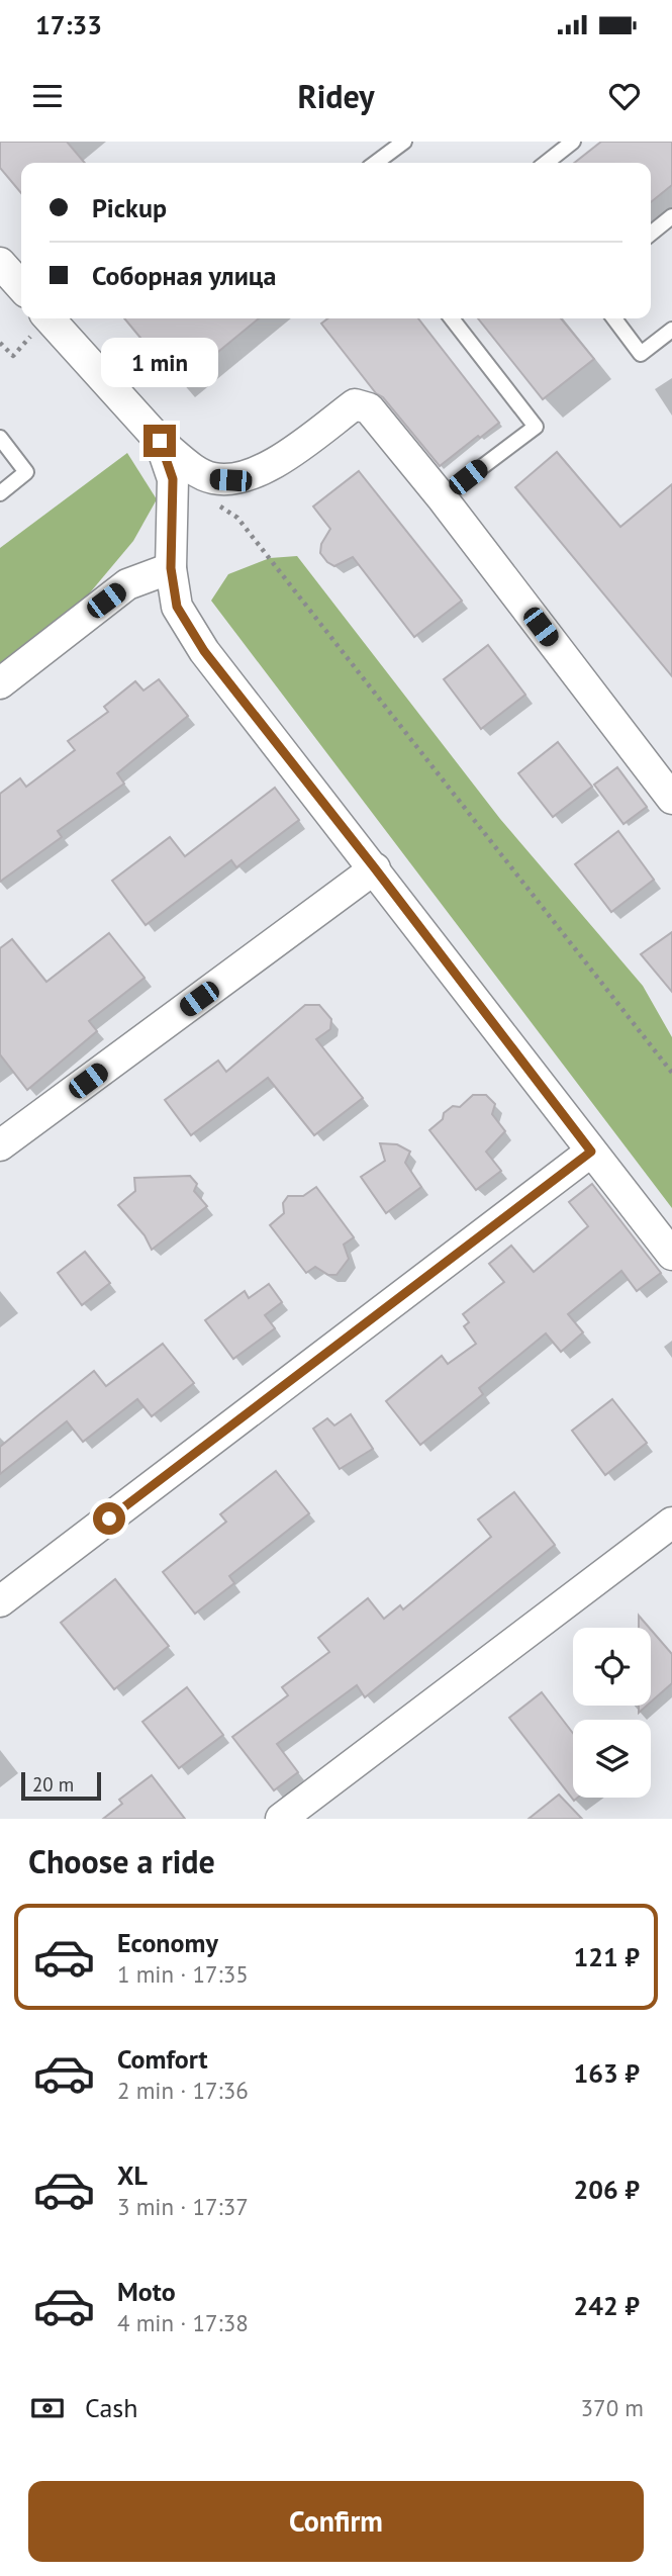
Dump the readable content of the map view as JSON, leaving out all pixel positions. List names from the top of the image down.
{
  "scale_bar": "20 m",
  "page": {
    "status": "17:33",
    "header": "Ridey",
    "banner": ["Pickup", "Соборная улица"],
    "bubble": "1 min",
    "scale": "20 m",
    "heading": "Choose a ride",
    "list": [
      {
        "name": "Economy",
        "note": "1 min · 17:35",
        "value": "121 ₽"
      },
      {
        "name": "Comfort",
        "note": "2 min · 17:36",
        "value": "163 ₽"
      },
      {
        "name": "XL",
        "note": "3 min · 17:37",
        "value": "206 ₽"
      },
      {
        "name": "Moto",
        "note": "4 min · 17:38",
        "value": "242 ₽"
      }
    ],
    "pay": ["Cash", "370 m"],
    "buttons": "Confirm"
  }
}
